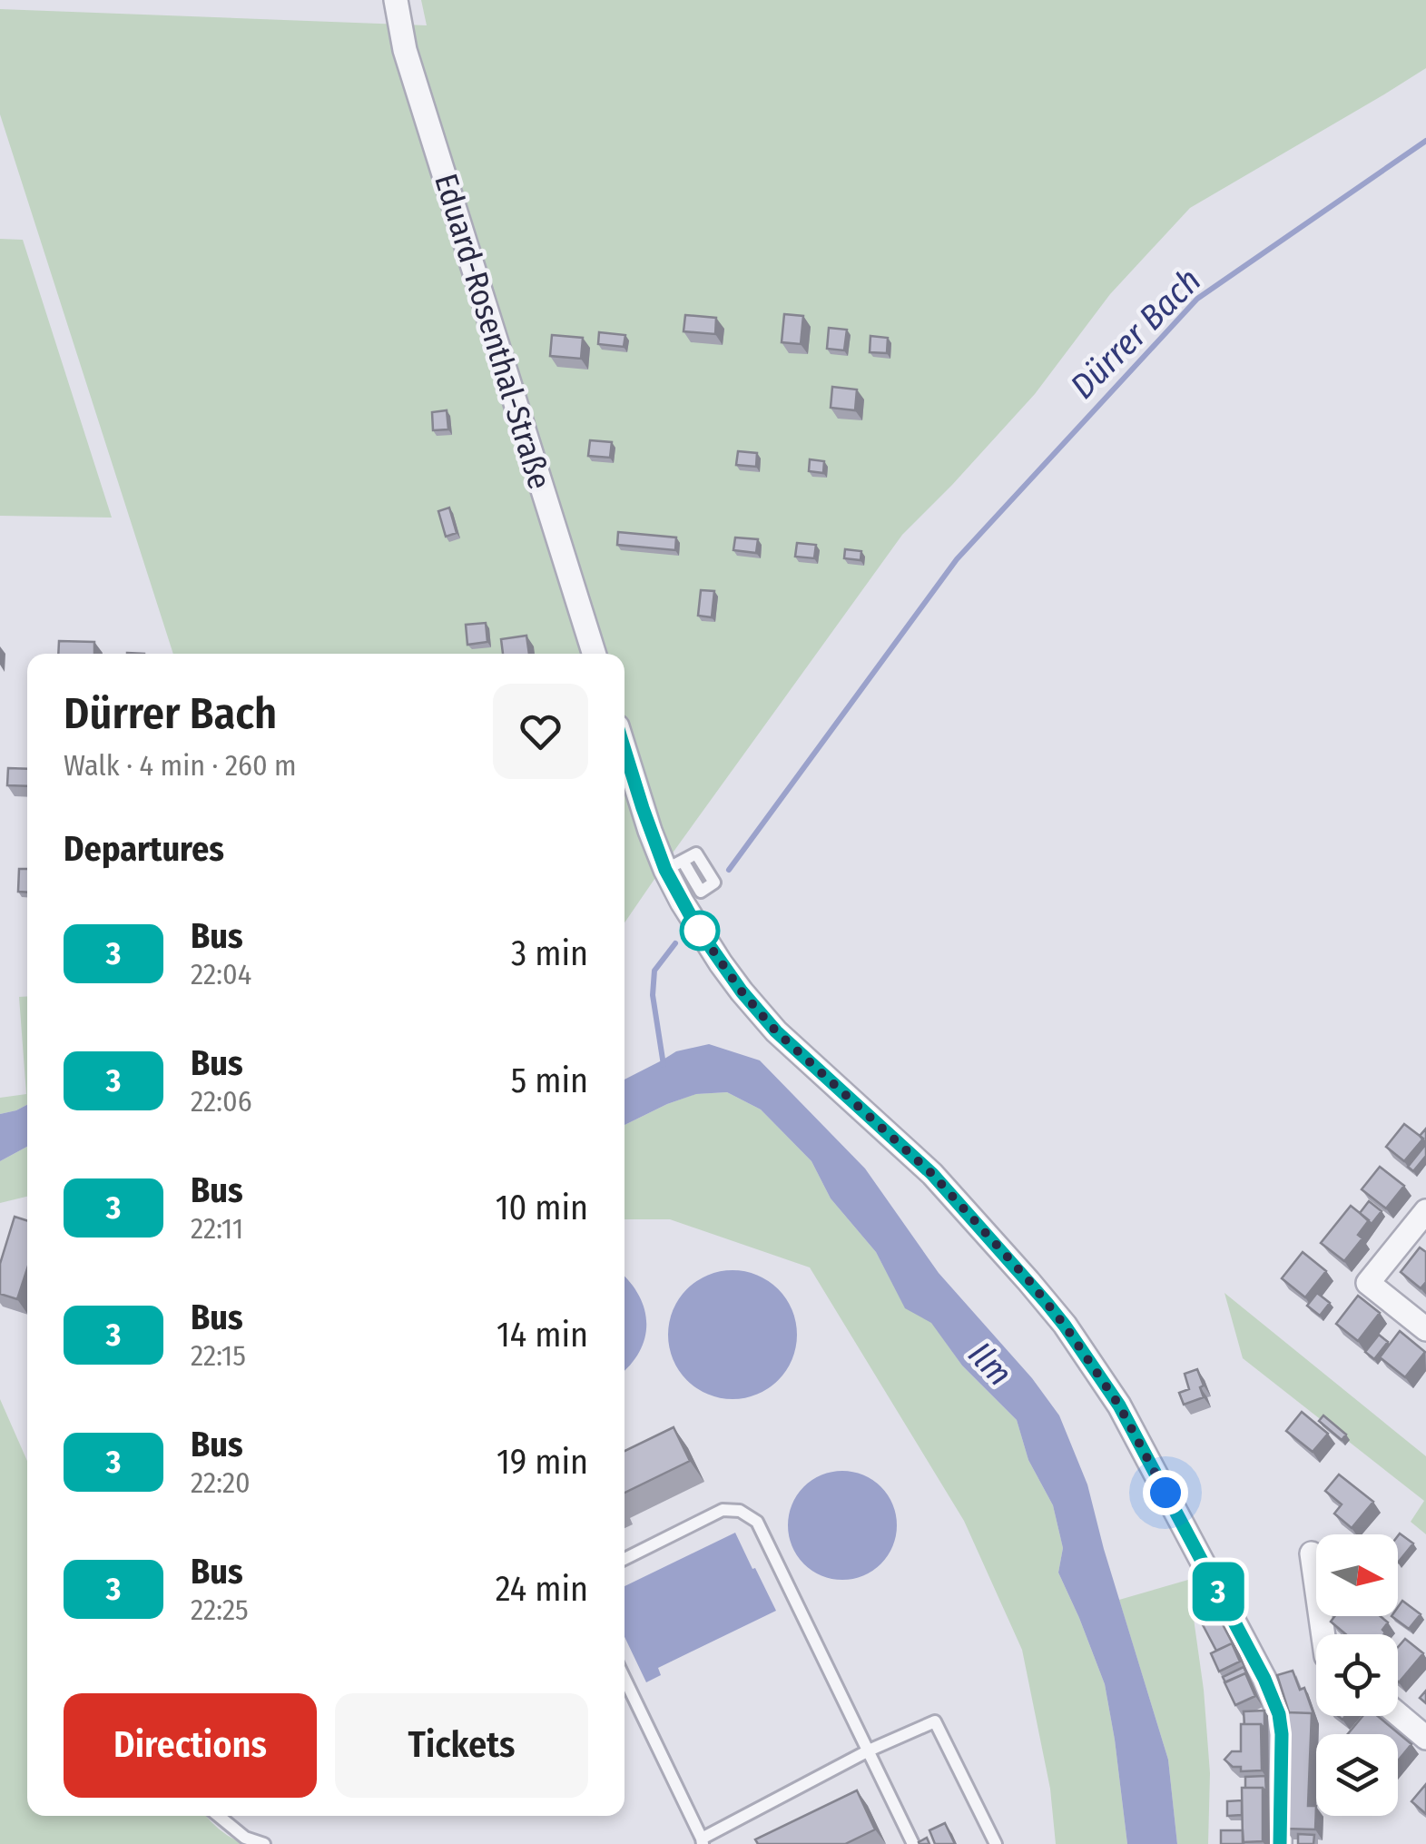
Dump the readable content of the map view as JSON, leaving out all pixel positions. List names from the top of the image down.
{
  "streets": {
    "street": ["Eduard-Rosenthal-Straße"]
  },
  "water": ["Dürrer Bach", "Ilm"],
  "lines": ["bus line 3"],
  "north": "right",
  "page": {
    "on_map": "3",
    "heading": [
      ["Dürrer Bach", "Walk · 4 min · 260 m"],
      "Departures"
    ],
    "list": [
      {
        "mark": "3",
        "name": "Bus",
        "note": "22:04",
        "value": "3 min"
      },
      {
        "mark": "3",
        "name": "Bus",
        "note": "22:06",
        "value": "5 min"
      },
      {
        "mark": "3",
        "name": "Bus",
        "note": "22:11",
        "value": "10 min"
      },
      {
        "mark": "3",
        "name": "Bus",
        "note": "22:15",
        "value": "14 min"
      },
      {
        "mark": "3",
        "name": "Bus",
        "note": "22:20",
        "value": "19 min"
      },
      {
        "mark": "3",
        "name": "Bus",
        "note": "22:25",
        "value": "24 min"
      }
    ],
    "buttons": ["Directions", "Tickets"]
  }
}
